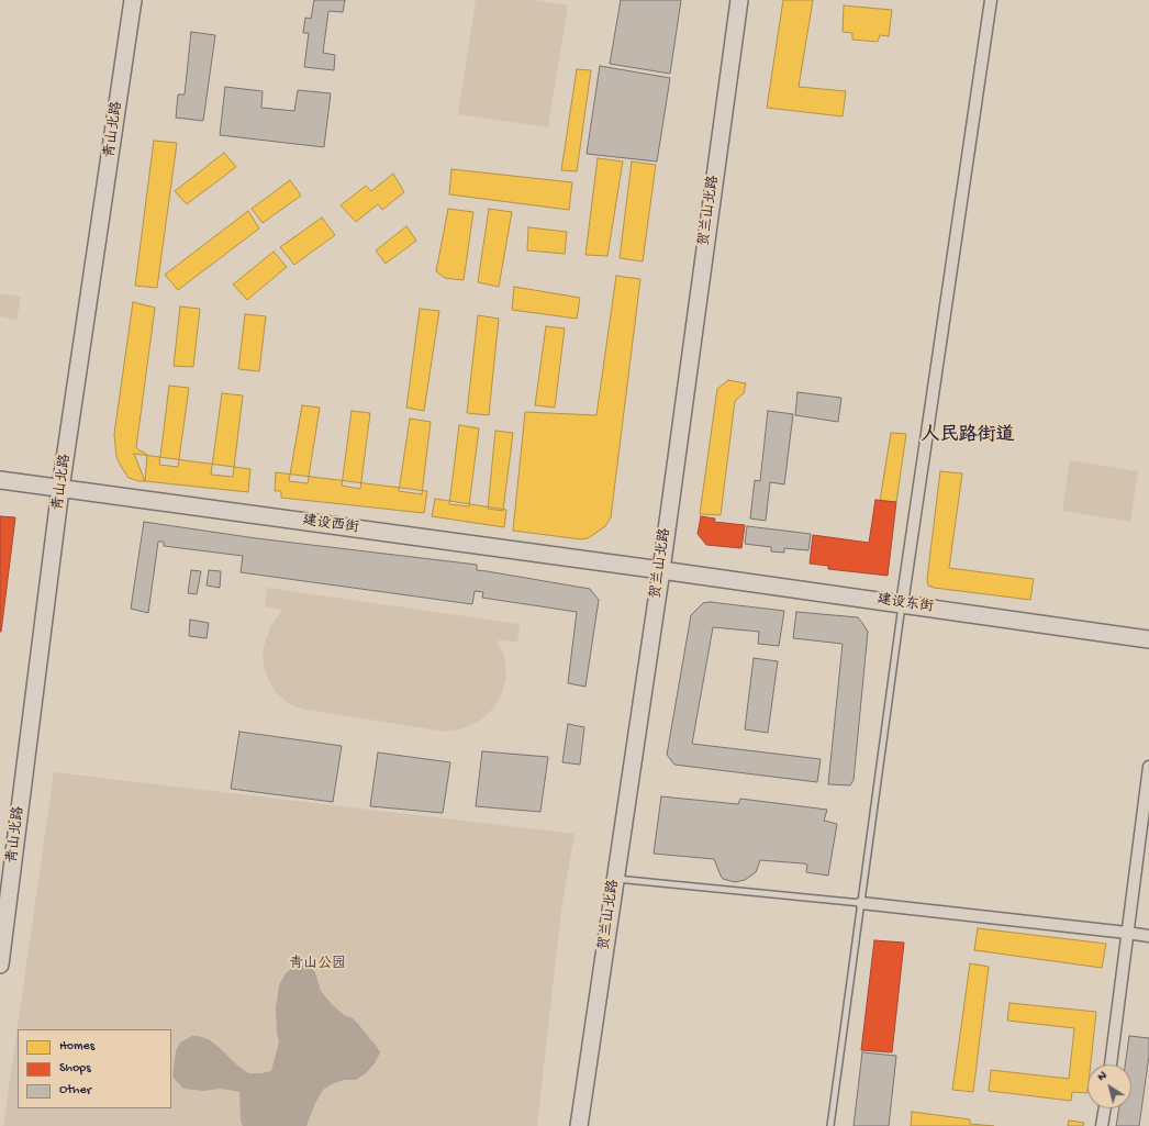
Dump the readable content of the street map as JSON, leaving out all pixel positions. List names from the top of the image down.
{
  "streets": {
    "main road": [
      "青山北路",
      "贺兰山北路",
      "建设西街",
      "建设东街"
    ]
  },
  "crossings": [
    ["青山北路", "建设西街"],
    ["贺兰山北路", "建设西街"],
    ["贺兰山北路", "建设东街"],
    ["建设西街", "建设东街"]
  ],
  "districts": ["人民路街道"],
  "parks": ["青山公园"],
  "legend": ["Homes", "Shops", "Other"],
  "north": "top left"
}
